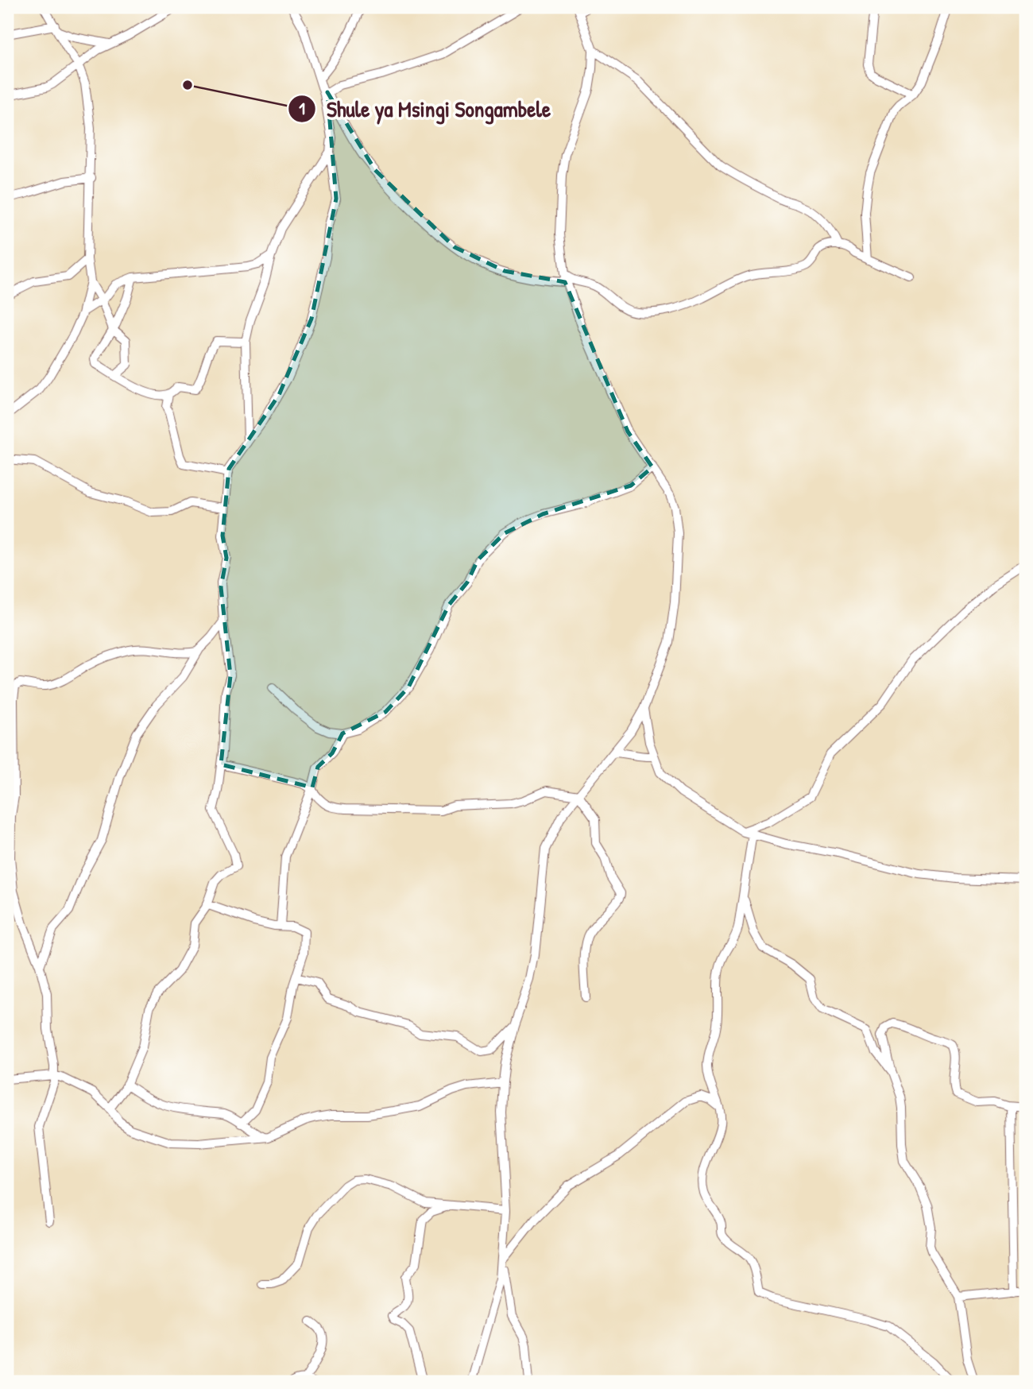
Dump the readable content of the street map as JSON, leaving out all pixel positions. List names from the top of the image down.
{
  "places": ["Shule ya Msingi Songambele"]
}
